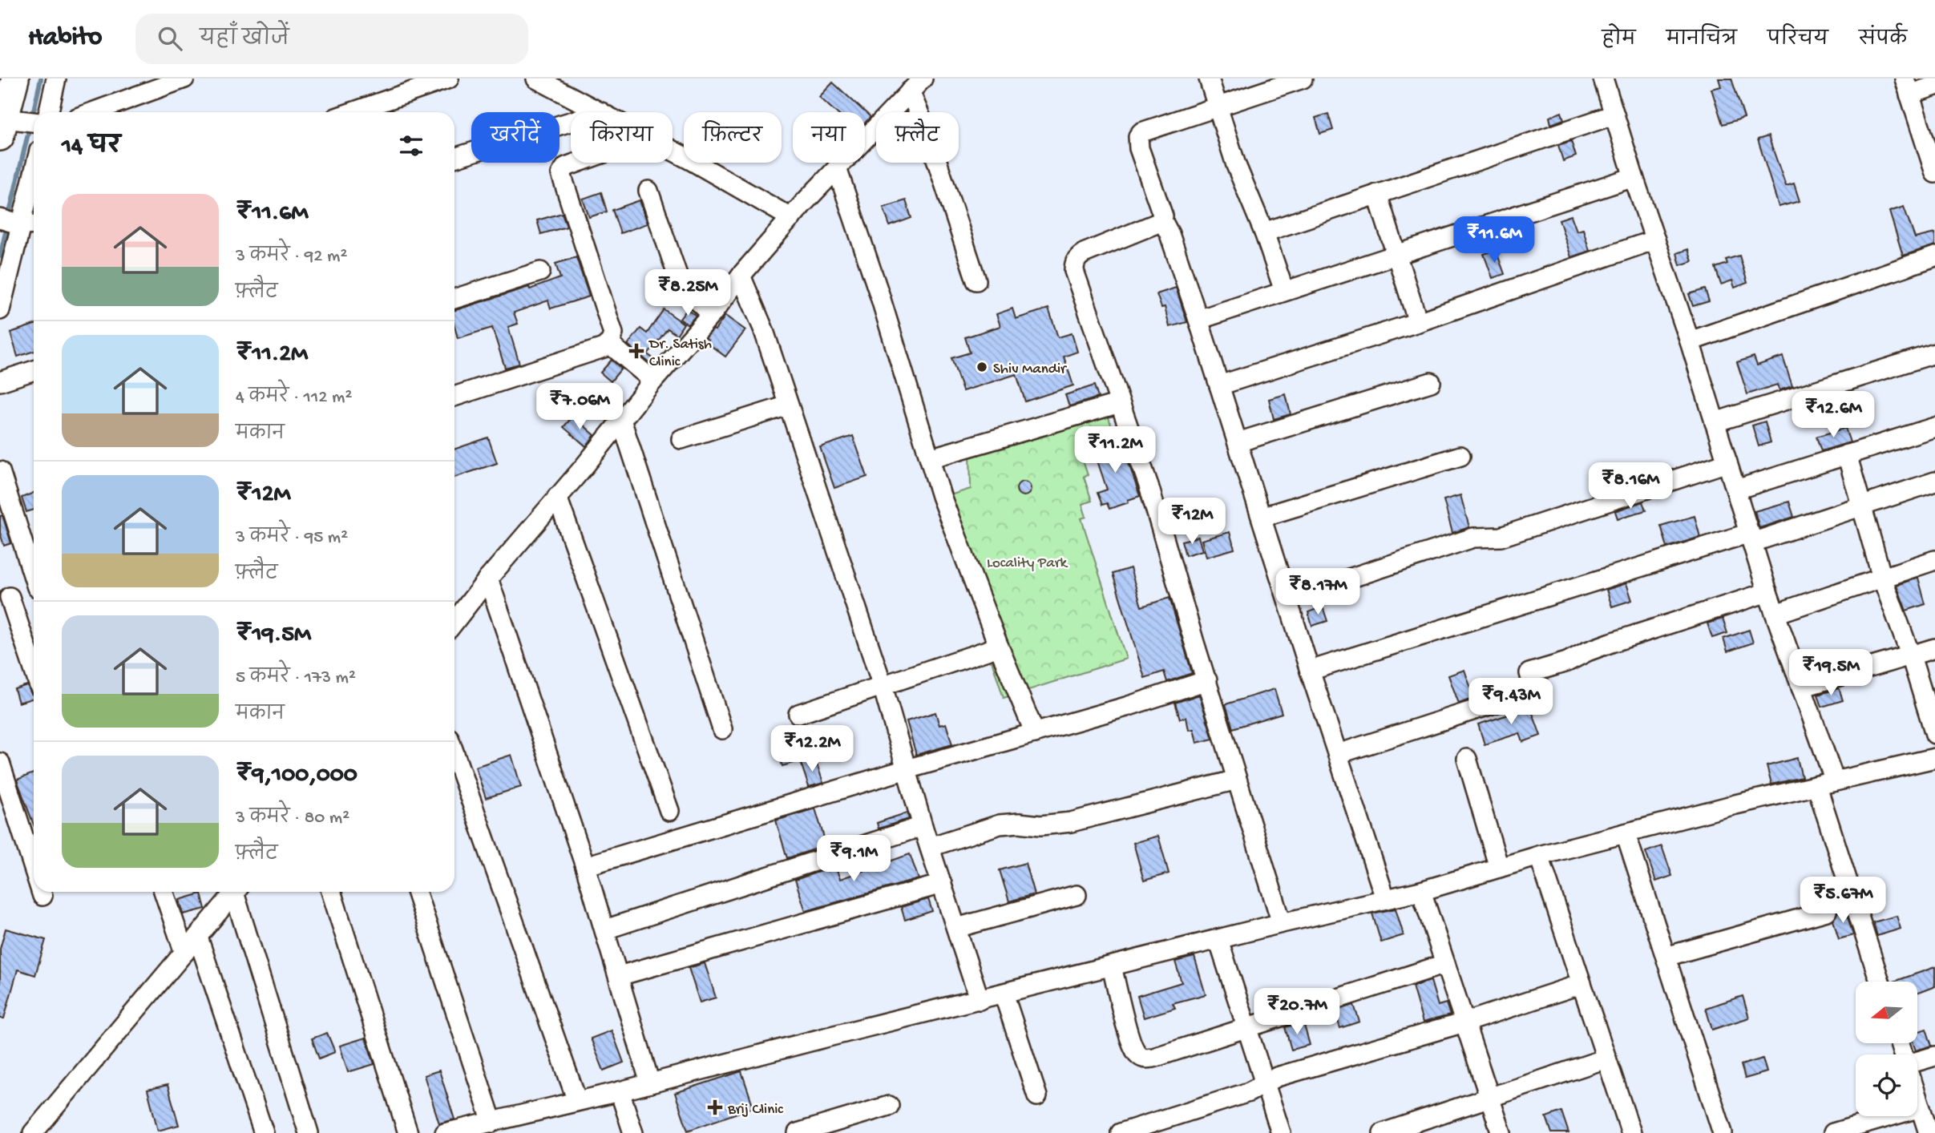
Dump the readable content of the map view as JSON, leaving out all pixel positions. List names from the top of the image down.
{
  "parks": ["Locality Park"],
  "places": {
    "health": ["Dr. Satish Clinic", "Brij Clinic"],
    "other": ["Shiv Mandir"]
  },
  "north": "left",
  "page": {
    "header": "Habito",
    "search": "यहाँ खोजें",
    "nav": [
      "होम",
      "मानचित्र",
      "परिचय",
      "संपर्क"
    ],
    "chip": [
      "खरीदें",
      "किराया",
      "फ़िल्टर",
      "नया",
      "फ़्लैट"
    ],
    "heading": "14 घर",
    "list": [
      {
        "name": "₹11.6M",
        "note": "3 कमरे · 92 m² · फ़्लैट"
      },
      {
        "name": "₹11.2M",
        "note": "4 कमरे · 112 m² · मकान"
      },
      {
        "name": "₹12M",
        "note": "3 कमरे · 95 m² · फ़्लैट"
      },
      {
        "name": "₹19.5M",
        "note": "5 कमरे · 173 m² · मकान"
      },
      {
        "name": "₹9,100,000",
        "note": "3 कमरे · 80 m² · फ़्लैट"
      }
    ],
    "price": [
      "₹11.6M",
      "₹8.25M",
      "₹7.06M",
      "₹12.6M",
      "₹11.2M",
      "₹8.16M",
      "₹12M",
      "₹8.17M",
      "₹19.5M",
      "₹9.43M",
      "₹12.2M",
      "₹9.1M",
      "₹5.67M",
      "₹20.7M"
    ]
  }
}
